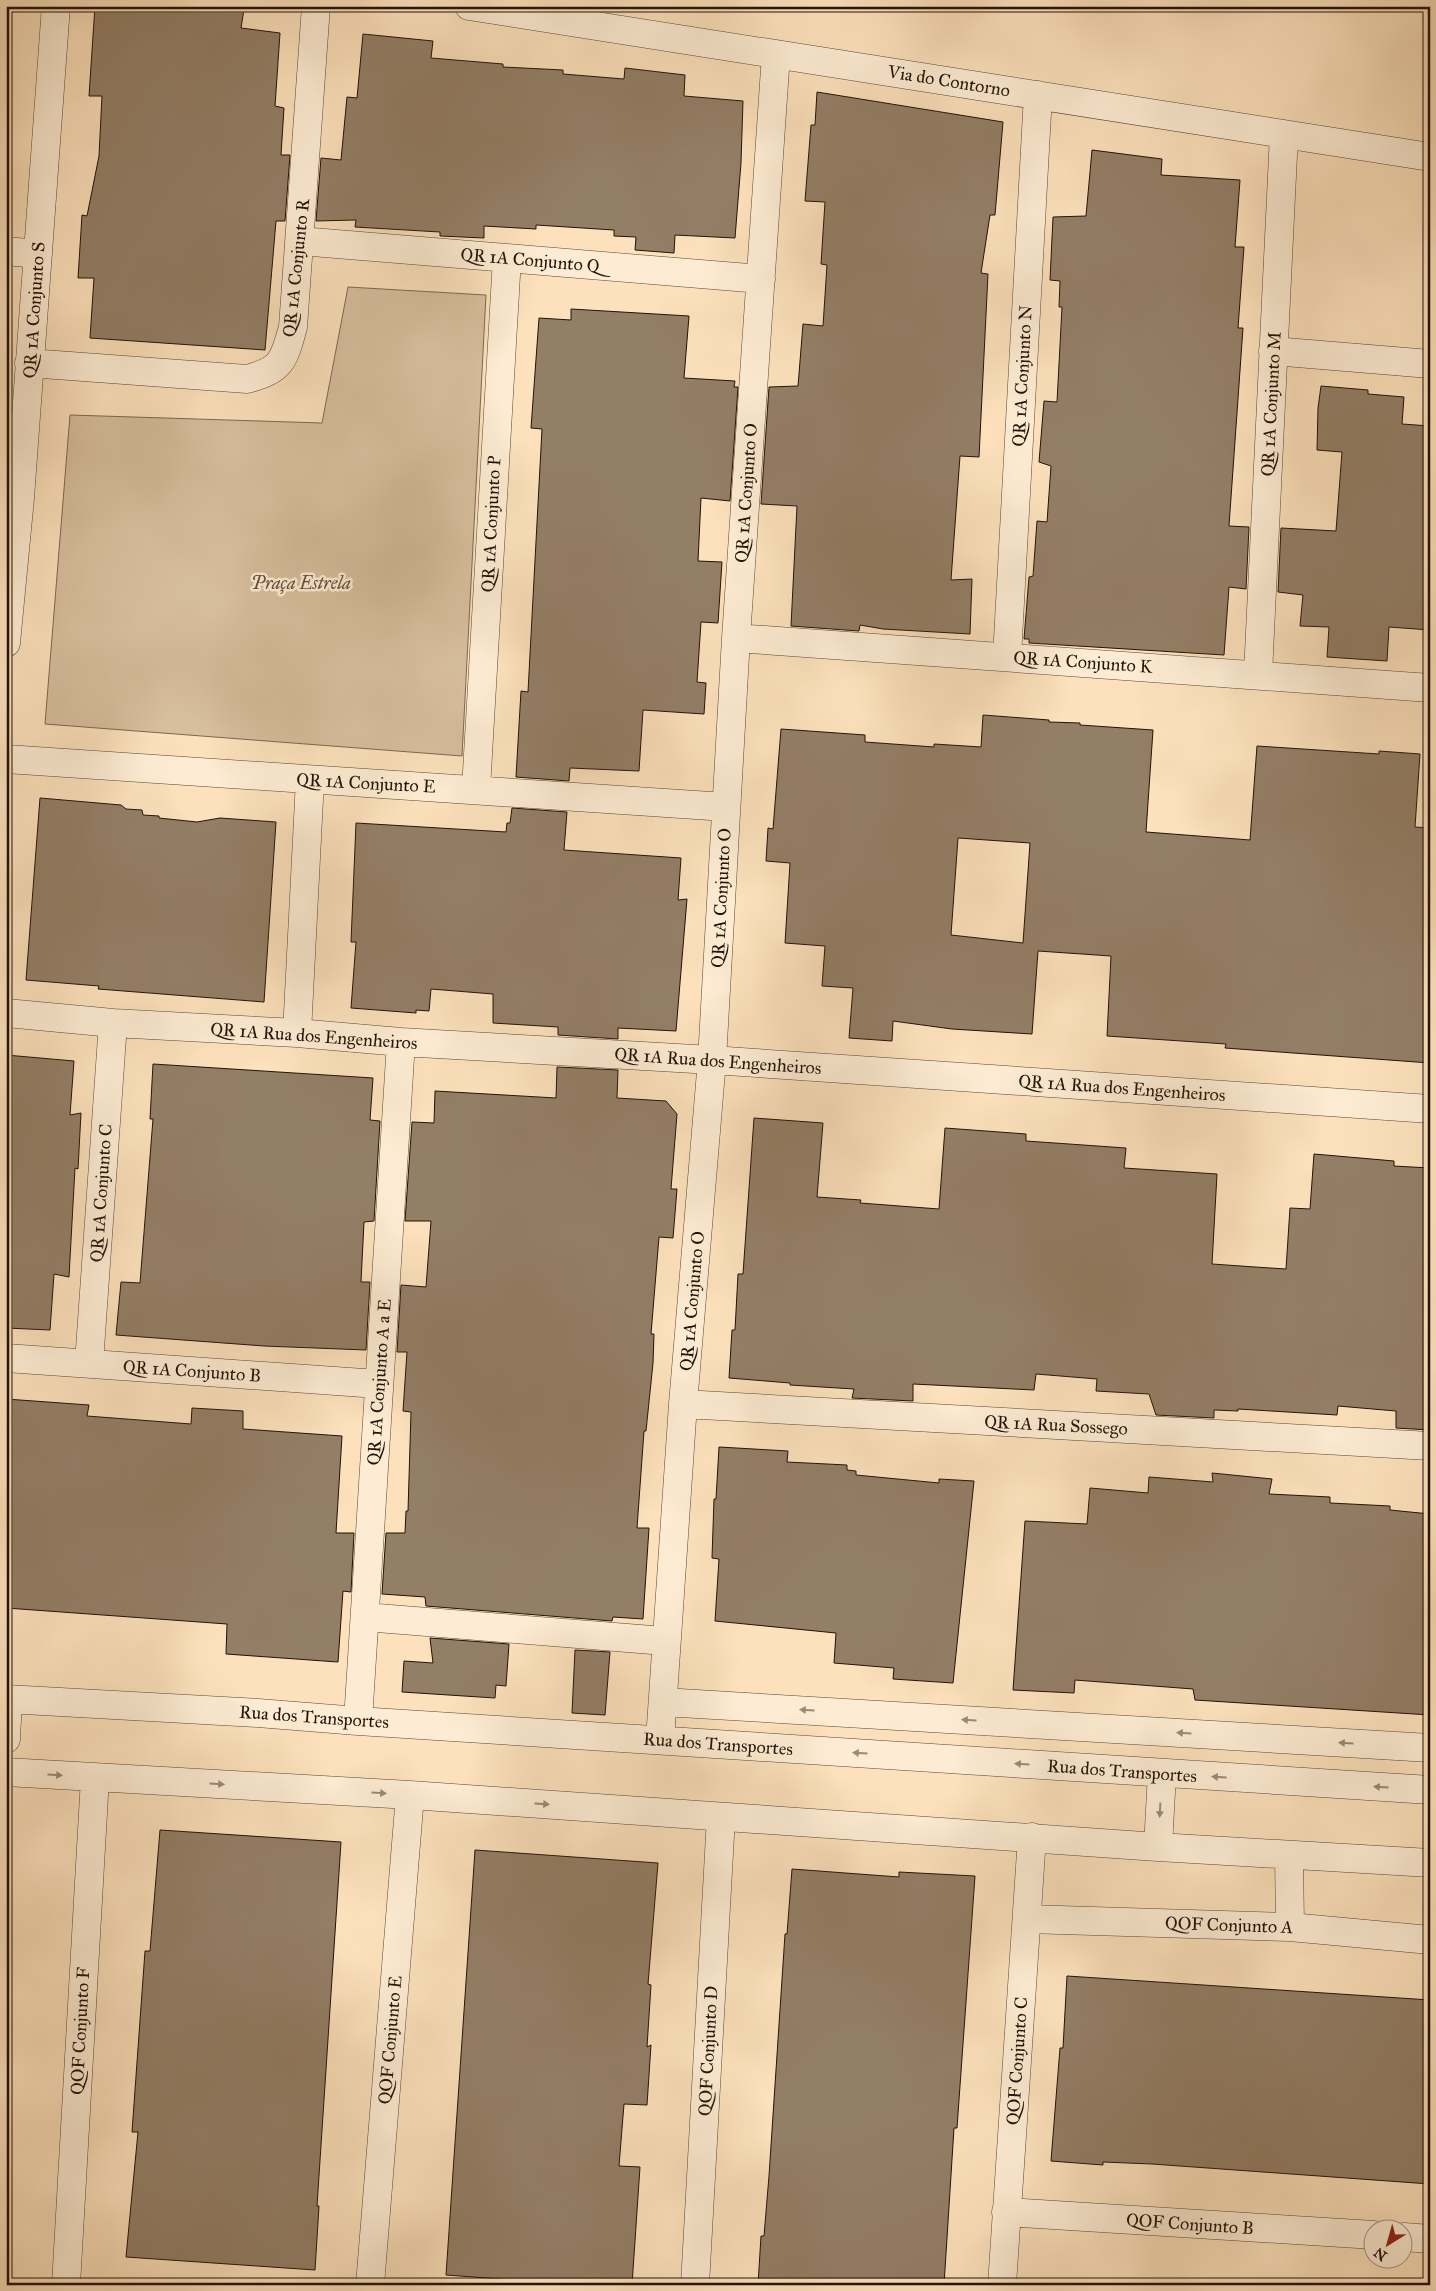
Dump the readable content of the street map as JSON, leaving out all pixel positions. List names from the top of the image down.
{
  "streets": {
    "street": [
      "Via do Contorno",
      "QR 1A Conjunto Q",
      "QR 1A Conjunto R",
      "QR 1A Conjunto S",
      "QR 1A Conjunto N",
      "QR 1A Conjunto M",
      "QR 1A Conjunto O",
      "QR 1A Conjunto P",
      "QR 1A Conjunto K",
      "QR 1A Conjunto E",
      "QR 1A Rua dos Engenheiros",
      "QR 1A Conjunto C",
      "QR 1A Conjunto B",
      "QR 1A Conjunto A a E",
      "QR 1A Rua Sossego",
      "Rua dos Transportes",
      "QOF Conjunto A",
      "QOF Conjunto F",
      "QOF Conjunto E",
      "QOF Conjunto D",
      "QOF Conjunto C",
      "QOF Conjunto B"
    ]
  },
  "crossings": [
    ["Via do Contorno", "QR 1A Conjunto N"],
    ["Via do Contorno", "QR 1A Conjunto M"],
    ["Via do Contorno", "QR 1A Conjunto O"],
    ["QR 1A Conjunto Q", "QR 1A Conjunto R"],
    ["QR 1A Conjunto Q", "QR 1A Conjunto O"],
    ["QR 1A Conjunto Q", "QR 1A Conjunto P"],
    ["QR 1A Conjunto R", "QR 1A Conjunto S"],
    ["QR 1A Conjunto N", "QR 1A Conjunto K"],
    ["QR 1A Conjunto M", "QR 1A Conjunto K"],
    ["QR 1A Conjunto O", "QR 1A Conjunto K"],
    ["QR 1A Conjunto O", "QR 1A Conjunto E"],
    ["QR 1A Conjunto O", "QR 1A Rua dos Engenheiros"],
    ["QR 1A Conjunto O", "QR 1A Rua Sossego"],
    ["QR 1A Conjunto O", "Rua dos Transportes"],
    ["QR 1A Conjunto P", "QR 1A Conjunto E"],
    ["QR 1A Rua dos Engenheiros", "QR 1A Conjunto C"],
    ["QR 1A Rua dos Engenheiros", "QR 1A Conjunto A a E"],
    ["QR 1A Conjunto C", "QR 1A Conjunto B"],
    ["QR 1A Conjunto B", "QR 1A Conjunto A a E"],
    ["QR 1A Conjunto A a E", "Rua dos Transportes"],
    ["QOF Conjunto A", "QOF Conjunto C"],
    ["QOF Conjunto C", "QOF Conjunto B"]
  ],
  "parks": ["Praça Estrela"],
  "north": "bottom left"
}
